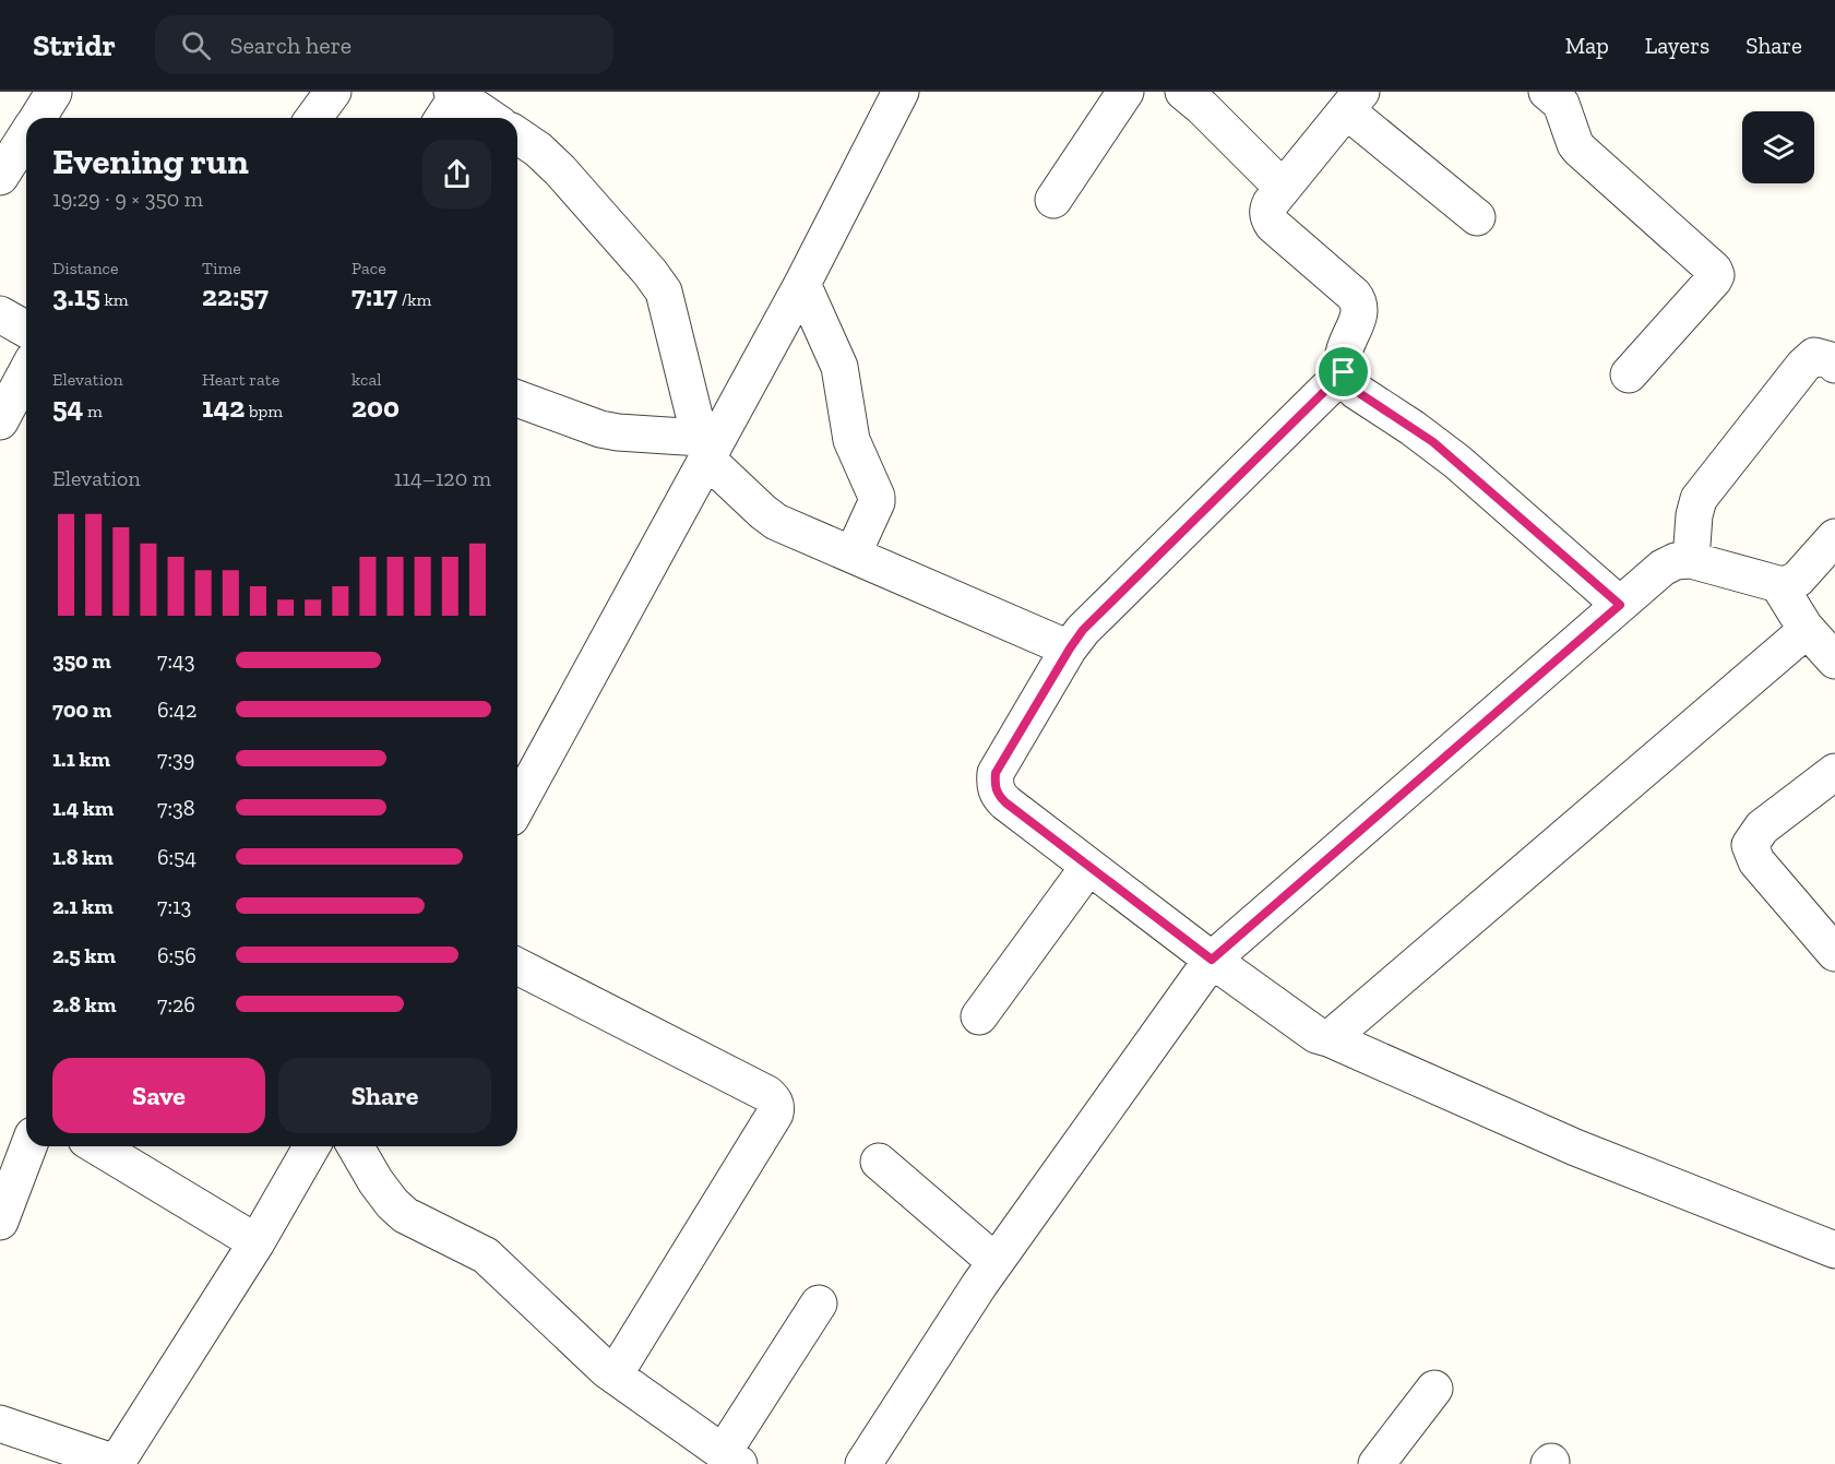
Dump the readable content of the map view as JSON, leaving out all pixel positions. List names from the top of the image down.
{
  "page": {
    "header": "Stridr",
    "search": "Search here",
    "nav": ["Map", "Layers", "Share"],
    "heading": ["Evening run", "19:29 · 9 × 350 m"],
    "stats": [
      ["Distance", "3.15 km"],
      ["Time", "22:57"],
      ["Pace", "7:17 /km"],
      ["Elevation", "54 m"],
      ["Heart rate", "142 bpm"],
      ["kcal", "200"]
    ],
    "chart": ["Elevation", "114–120 m"],
    "list": [
      {
        "name": "350 m",
        "note": "7:43"
      },
      {
        "name": "700 m",
        "note": "6:42"
      },
      {
        "name": "1.1 km",
        "note": "7:39"
      },
      {
        "name": "1.4 km",
        "note": "7:38"
      },
      {
        "name": "1.8 km",
        "note": "6:54"
      },
      {
        "name": "2.1 km",
        "note": "7:13"
      },
      {
        "name": "2.5 km",
        "note": "6:56"
      },
      {
        "name": "2.8 km",
        "note": "7:26"
      }
    ],
    "buttons": ["Save", "Share"]
  }
}
